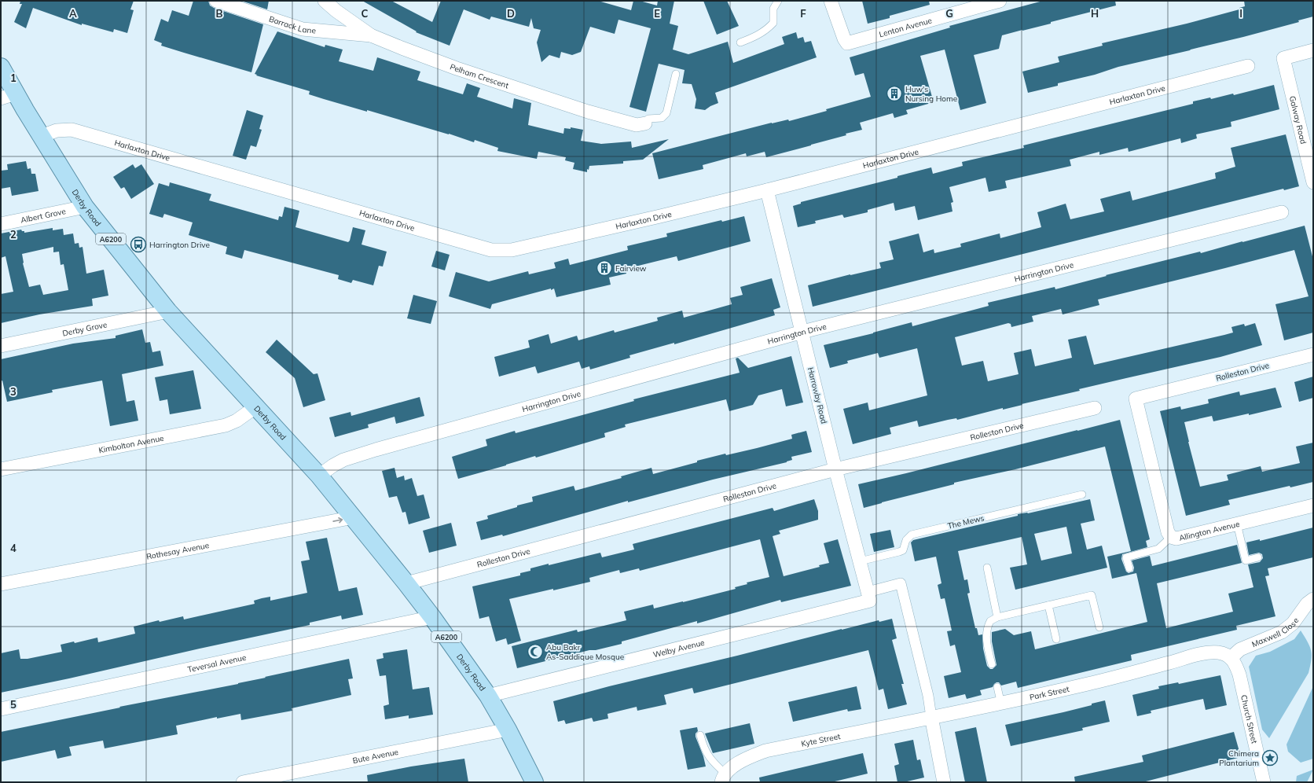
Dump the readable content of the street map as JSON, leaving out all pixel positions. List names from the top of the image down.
{
  "streets": {
    "main road": ["Derby Road", "A6200"],
    "street": [
      "Barrack Lane",
      "Lenton Avenue",
      "Pelham Crescent",
      "Harlaxton Drive",
      "Galway Road",
      "Albert Grove",
      "Harrington Drive",
      "Derby Grove",
      "Rolleston Drive",
      "Harrowby Road",
      "Kimbolton Avenue",
      "Allington Avenue",
      "Rothesay Avenue",
      "Maxwell Close",
      "Welby Avenue",
      "Teversal Avenue",
      "Park Street",
      "Church Street",
      "Kyte Street",
      "Bute Avenue"
    ],
    "lane": ["The Mews"]
  },
  "crossings": [
    ["Barrack Lane", "Pelham Crescent"],
    ["Harlaxton Drive", "Derby Road"],
    ["Harlaxton Drive", "Harrowby Road"],
    ["Derby Road", "Albert Grove"],
    ["Derby Road", "Harrington Drive"],
    ["Derby Road", "Derby Grove"],
    ["Derby Road", "Rolleston Drive"],
    ["Derby Road", "Kimbolton Avenue"],
    ["Derby Road", "Rothesay Avenue"],
    ["Derby Road", "Welby Avenue"],
    ["Derby Road", "Teversal Avenue"],
    ["Derby Road", "Bute Avenue"],
    ["Harrington Drive", "Harrowby Road"],
    ["Rolleston Drive", "Harrowby Road"],
    ["Rolleston Drive", "Allington Avenue"],
    ["Harrowby Road", "The Mews"],
    ["Harrowby Road", "Welby Avenue"],
    ["Maxwell Close", "Park Street"],
    ["Maxwell Close", "Church Street"],
    ["Park Street", "Church Street"],
    ["Park Street", "Kyte Street"]
  ],
  "one_way": ["Rothesay Avenue"],
  "places": {
    "building": ["Huw's Nursing Home", "Fairview"],
    "bus stop": ["Harrington Drive"],
    "mosque": ["Abu Bakr As-Saddique Mosque"],
    "place": ["Chimera Plantarium"]
  },
  "grid": {
    "columns": [
      "A",
      "B",
      "C",
      "D",
      "E",
      "F",
      "G",
      "H",
      "I"
    ],
    "rows": [
      "1",
      "2",
      "3",
      "4",
      "5"
    ]
  }
}
